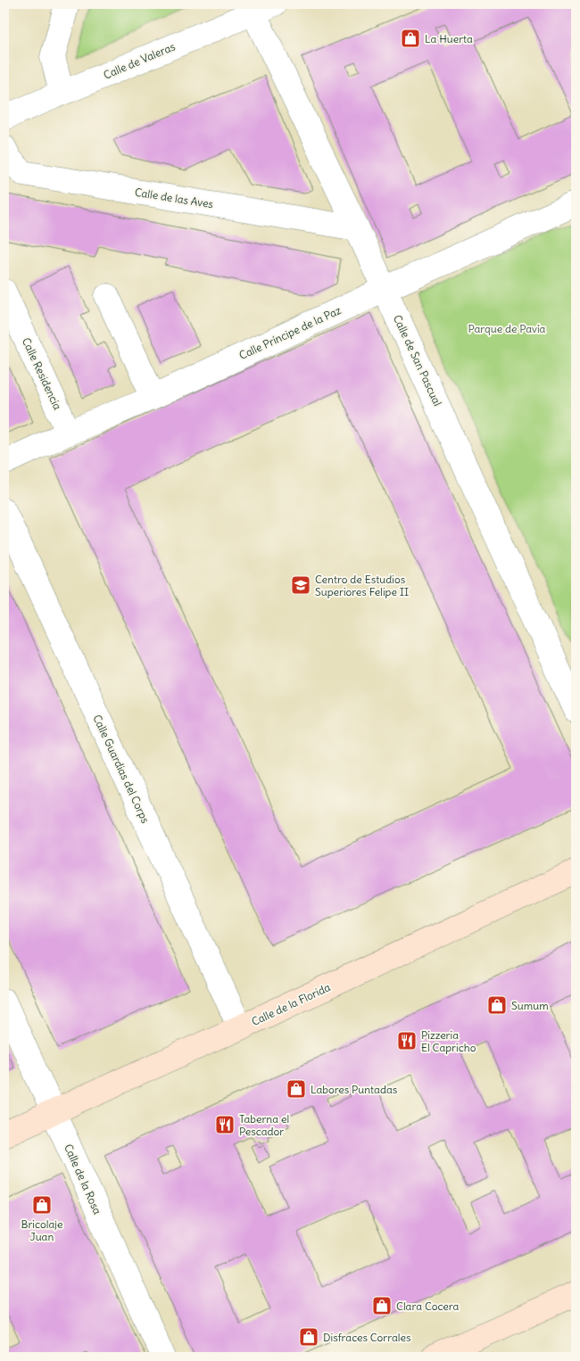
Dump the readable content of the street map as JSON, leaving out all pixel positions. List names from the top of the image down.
{
  "streets": {
    "main road": ["Calle de la Florida"],
    "street": [
      "Calle de Valeras",
      "Calle de las Aves",
      "Calle Príncipe de la Paz",
      "Calle de San Pascual",
      "Calle Residencia",
      "Calle Guardias del Corps",
      "Calle de la Rosa"
    ]
  },
  "crossings": [
    ["Calle de Valeras", "Calle de San Pascual"],
    ["Calle de las Aves", "Calle de San Pascual"],
    ["Calle Príncipe de la Paz", "Calle de San Pascual"],
    ["Calle Príncipe de la Paz", "Calle Residencia"],
    ["Calle Guardias del Corps", "Calle de la Florida"],
    ["Calle de la Florida", "Calle de la Rosa"]
  ],
  "parks": ["Parque de Pavía"],
  "places": {
    "shop": [
      "La Huerta",
      "Sumum",
      "Labores Puntadas",
      "Bricolaje Juan",
      "Clara Cocera",
      "Disfraces Corrales"
    ],
    "school or university": ["Centro de Estudios Superiores Felipe II"],
    "restaurant": ["Pizzeria El Capricho", "Taberna el Pescador"]
  }
}
